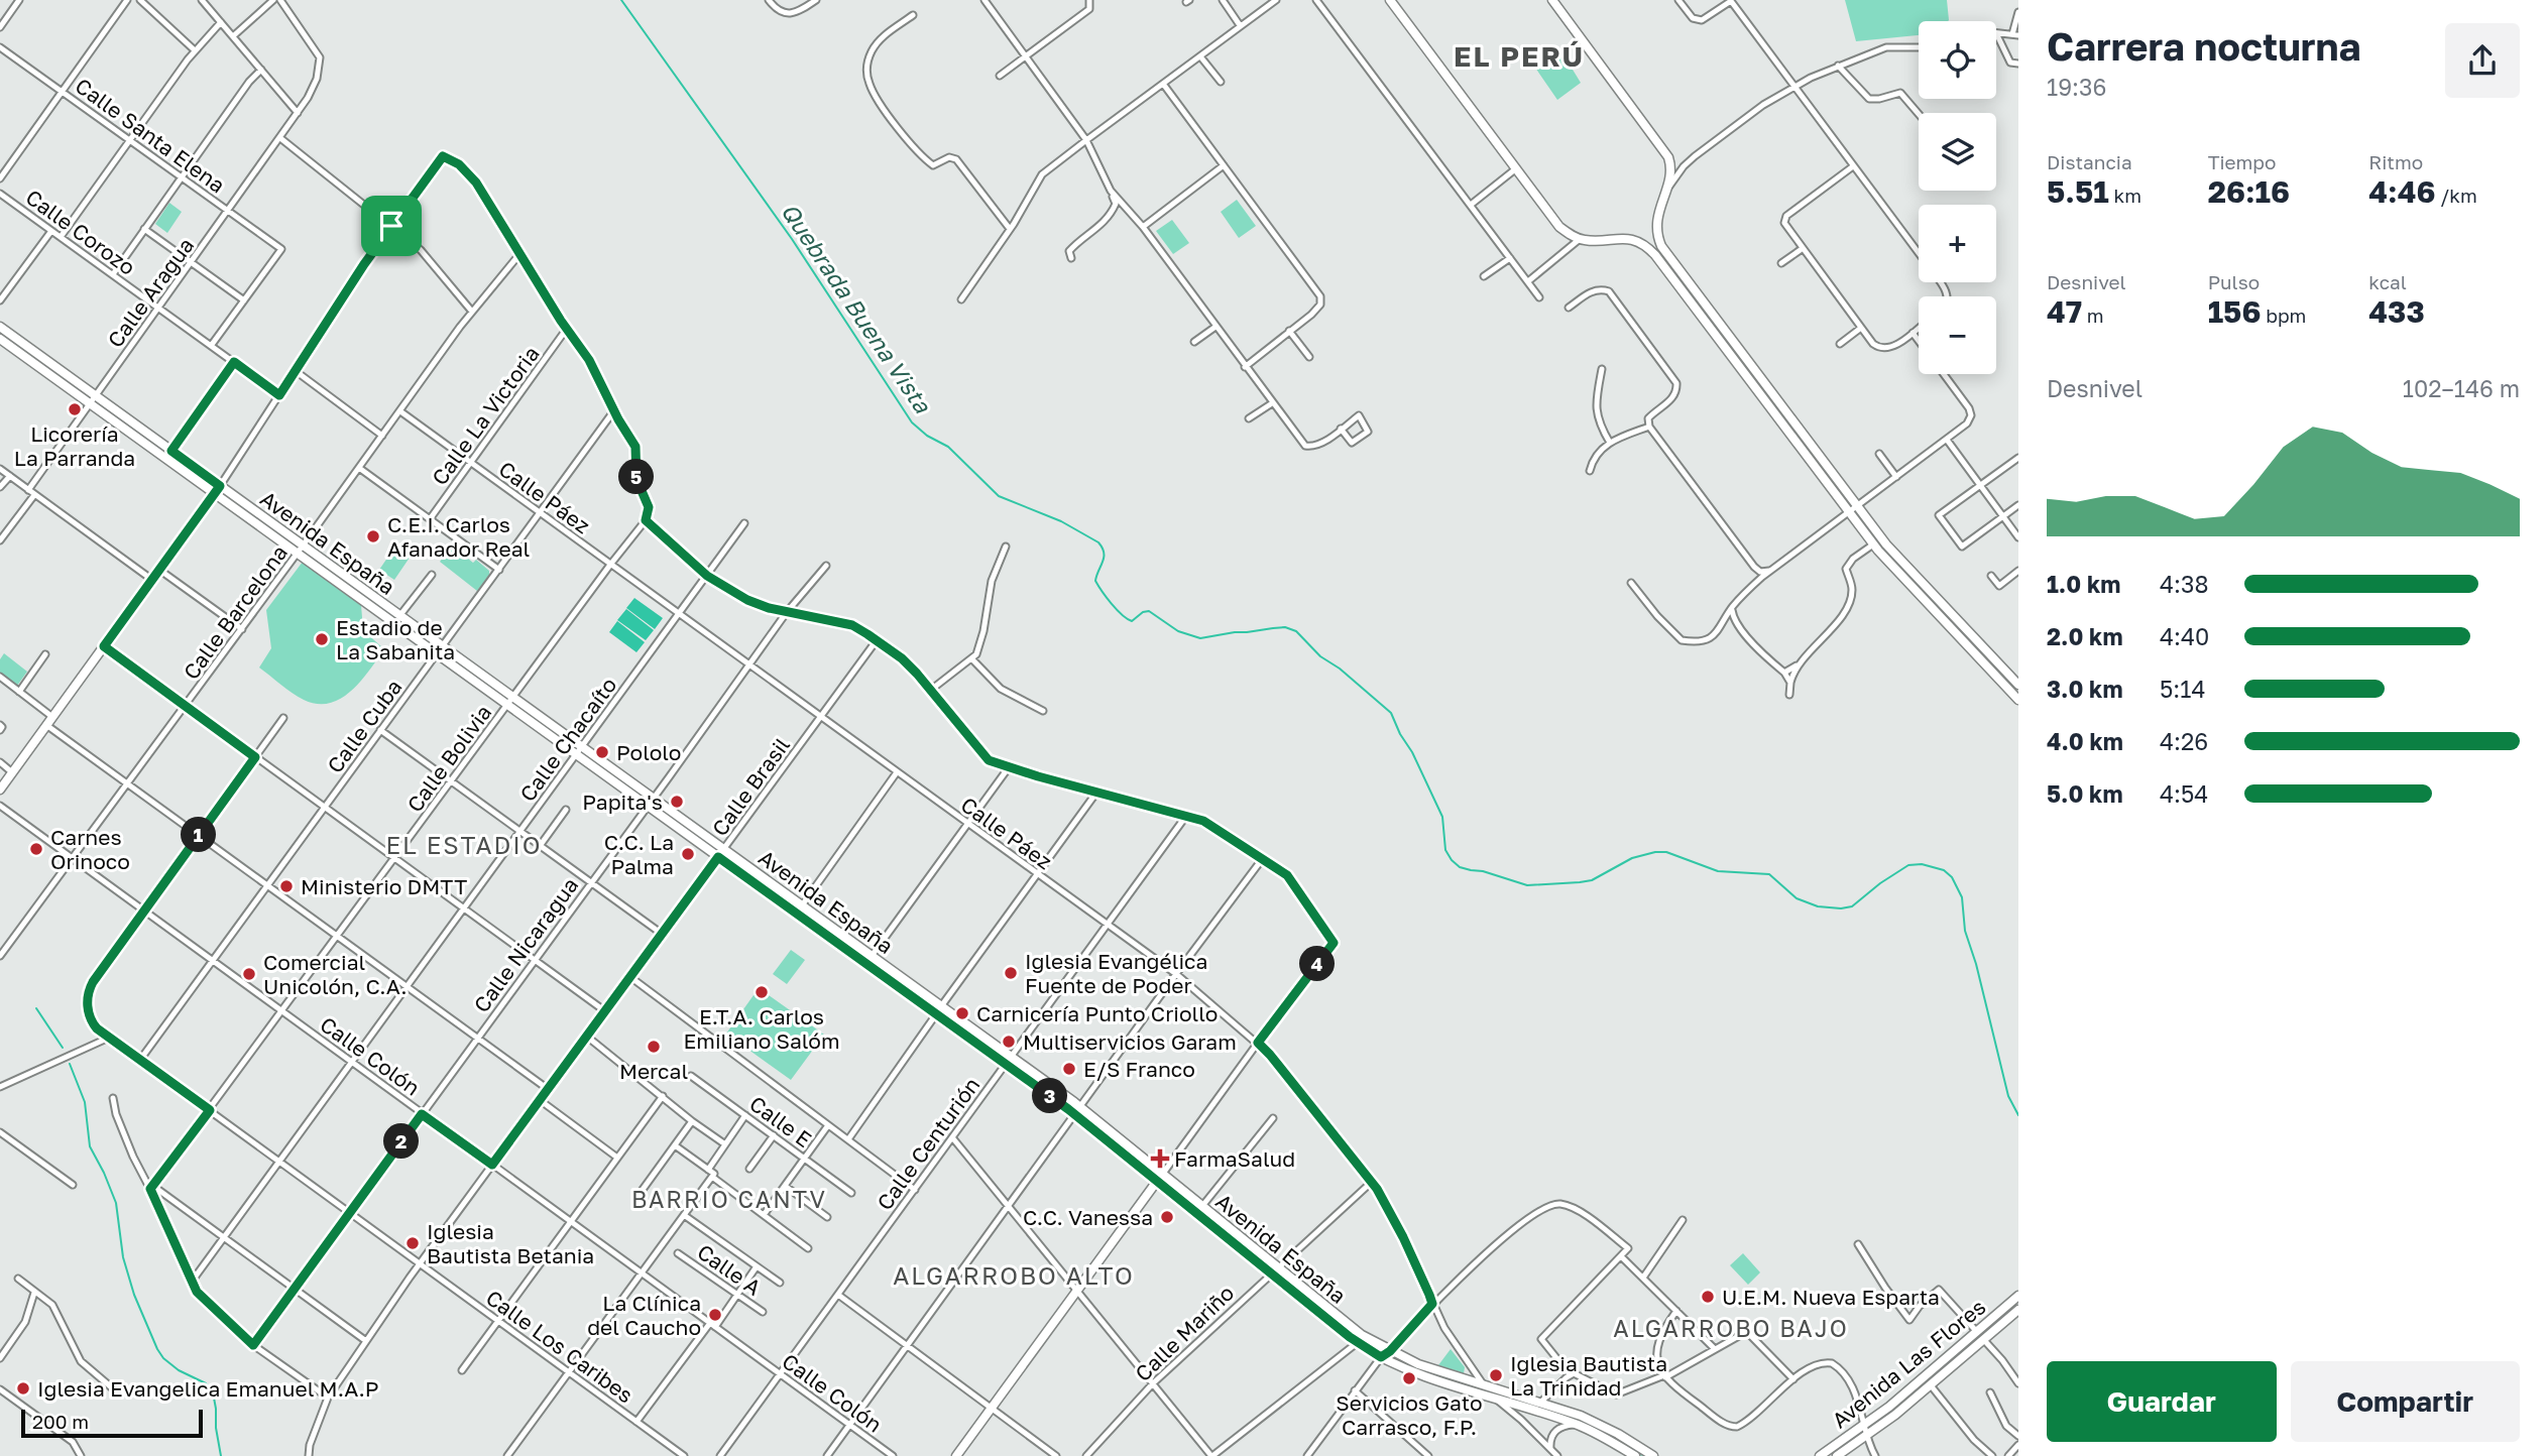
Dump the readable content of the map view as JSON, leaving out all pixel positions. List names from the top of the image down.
{
  "streets": {
    "main road": ["Avenida España", "Avenida Las Flores"],
    "street": [
      "Calle Santa Elena",
      "Calle Corozo",
      "Calle Aragua",
      "Calle La Victoria",
      "Calle Páez",
      "Calle Barcelona",
      "Calle Cuba",
      "Calle Chacaíto",
      "Calle Bolivia",
      "Calle Brasil",
      "Calle Nicaragua",
      "Calle Colón",
      "Calle E",
      "Calle Centurión",
      "Calle A",
      "Calle Mariño",
      "Calle Los Caribes"
    ]
  },
  "crossings": [
    ["Calle Santa Elena", "Calle Aragua"],
    ["Calle Corozo", "Calle Aragua"],
    ["Calle Aragua", "Avenida España"],
    ["Calle La Victoria", "Calle Páez"],
    ["Calle Páez", "Avenida España"],
    ["Calle Páez", "Calle Barcelona"],
    ["Calle Páez", "Calle Cuba"],
    ["Calle Páez", "Calle Chacaíto"],
    ["Calle Páez", "Calle Bolivia"],
    ["Calle Páez", "Calle Brasil"],
    ["Calle Páez", "Calle Nicaragua"],
    ["Calle Páez", "Calle Centurión"],
    ["Calle Páez", "Calle Mariño"],
    ["Avenida España", "Calle Barcelona"],
    ["Avenida España", "Calle Cuba"],
    ["Avenida España", "Calle Chacaíto"],
    ["Avenida España", "Calle Bolivia"],
    ["Avenida España", "Calle Brasil"],
    ["Avenida España", "Calle Nicaragua"],
    ["Avenida España", "Calle Centurión"],
    ["Avenida España", "Calle Mariño"],
    ["Calle Barcelona", "Calle Colón"],
    ["Calle Cuba", "Calle Colón"],
    ["Calle Cuba", "Calle Los Caribes"],
    ["Calle Chacaíto", "Calle Colón"],
    ["Calle Chacaíto", "Calle Los Caribes"],
    ["Calle Bolivia", "Calle Colón"],
    ["Calle Bolivia", "Calle Los Caribes"],
    ["Calle Brasil", "Calle Colón"],
    ["Calle Brasil", "Calle Los Caribes"],
    ["Calle Nicaragua", "Calle Colón"],
    ["Calle Nicaragua", "Calle Los Caribes"],
    ["Calle Colón", "Calle Centurión"]
  ],
  "districts": [
    "EL PERÚ",
    "EL ESTADIO",
    "BARRIO CANTV",
    "ALGARROBO ALTO",
    "ALGARROBO BAJO"
  ],
  "water": ["Quebrada Buena Vista"],
  "places": {
    "other": [
      "Licorería La Parranda",
      "C.E.I. Carlos Afanador Real",
      "Estadio de La Sabanita",
      "Pololo",
      "Papita's",
      "Carnes Orinoco",
      "C.C. La Palma",
      "Ministerio DMTT",
      "Iglesia Evangélica Fuente de Poder",
      "Comercial Unicolón, C.A.",
      "E.T.A. Carlos Emiliano Salóm",
      "Carnicería Punto Criollo",
      "Multiservicios Garam",
      "Mercal",
      "E/S Franco",
      "C.C. Vanessa",
      "Iglesia Bautista Betania",
      "U.E.M. Nueva Esparta",
      "La Clínica del Caucho",
      "Iglesia Bautista La Trinidad",
      "Servicios Gato Carrasco, F.P.",
      "Iglesia Evangelica Emanuel M.A.P"
    ],
    "health": ["FarmaSalud"]
  },
  "scale_bar": "200 m",
  "page": {
    "heading": ["Carrera nocturna", "19:36"],
    "map_buttons": ["+", "−"],
    "stats": [
      ["Distancia", "5.51 km"],
      ["Tiempo", "26:16"],
      ["Ritmo", "4:46 /km"],
      ["Desnivel", "47 m"],
      ["Pulso", "156 bpm"],
      ["kcal", "433"]
    ],
    "chart": ["Desnivel", "102–146 m"],
    "pins": [
      "5",
      "1",
      "4",
      "3",
      "2"
    ],
    "list": [
      {
        "name": "1.0 km",
        "note": "4:38"
      },
      {
        "name": "2.0 km",
        "note": "4:40"
      },
      {
        "name": "3.0 km",
        "note": "5:14"
      },
      {
        "name": "4.0 km",
        "note": "4:26"
      },
      {
        "name": "5.0 km",
        "note": "4:54"
      }
    ],
    "buttons": ["Guardar", "Compartir"],
    "scale": "200 m"
  }
}
